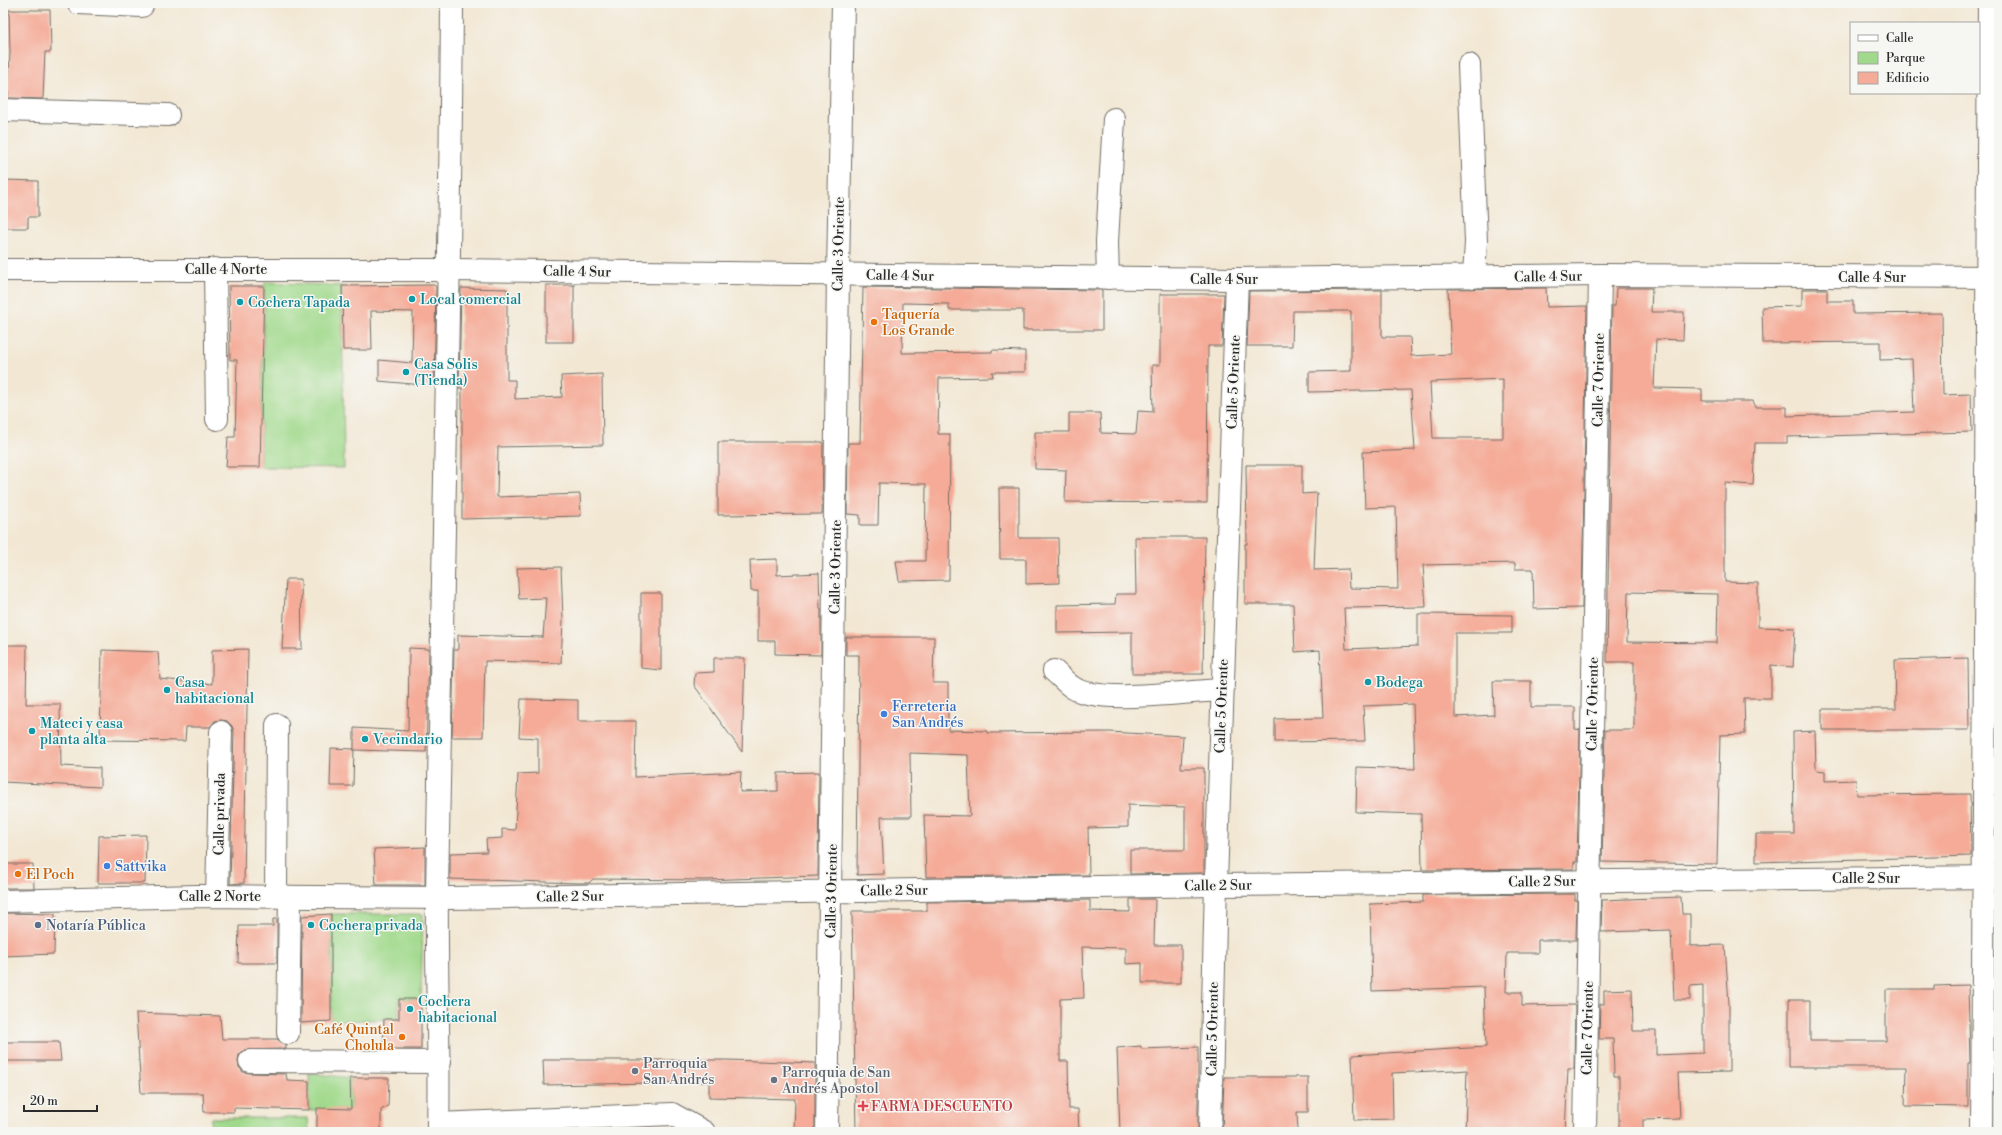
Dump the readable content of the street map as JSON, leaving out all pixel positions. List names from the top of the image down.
{
  "streets": {
    "street": [
      "Calle 3 Oriente",
      "Calle 4 Norte",
      "Calle 4 Sur",
      "Calle 7 Oriente",
      "Calle 5 Oriente",
      "Calle privada",
      "Calle 2 Sur",
      "Calle 2 Norte"
    ]
  },
  "crossings": [
    ["Calle 3 Oriente", "Calle 4 Sur"],
    ["Calle 3 Oriente", "Calle 2 Sur"],
    ["Calle 4 Norte", "Calle 4 Sur"],
    ["Calle 4 Sur", "Calle 7 Oriente"],
    ["Calle 4 Sur", "Calle 5 Oriente"],
    ["Calle 7 Oriente", "Calle 2 Sur"],
    ["Calle 5 Oriente", "Calle 2 Sur"],
    ["Calle privada", "Calle 2 Norte"],
    ["Calle 2 Sur", "Calle 2 Norte"]
  ],
  "places": {
    "other": [
      "Local comercial",
      "Cochera Tapada",
      "Taquería Los Grande",
      "Casa Solis (Tienda)",
      "Bodega",
      "Casa habitacional",
      "Ferreteria San Andrés",
      "Mateci y casa planta alta",
      "Vecindario",
      "Sattvika",
      "El Poch",
      "Notaría Pública",
      "Cochera privada",
      "Cochera habitacional",
      "Café Quintal Cholula",
      "Parroquia San Andrés",
      "Parroquia de San Andrés Apostol"
    ],
    "health": ["FARMA DESCUENTO"]
  },
  "legend": ["Calle", "Parque", "Edificio"],
  "scale_bar": "20 m"
}
